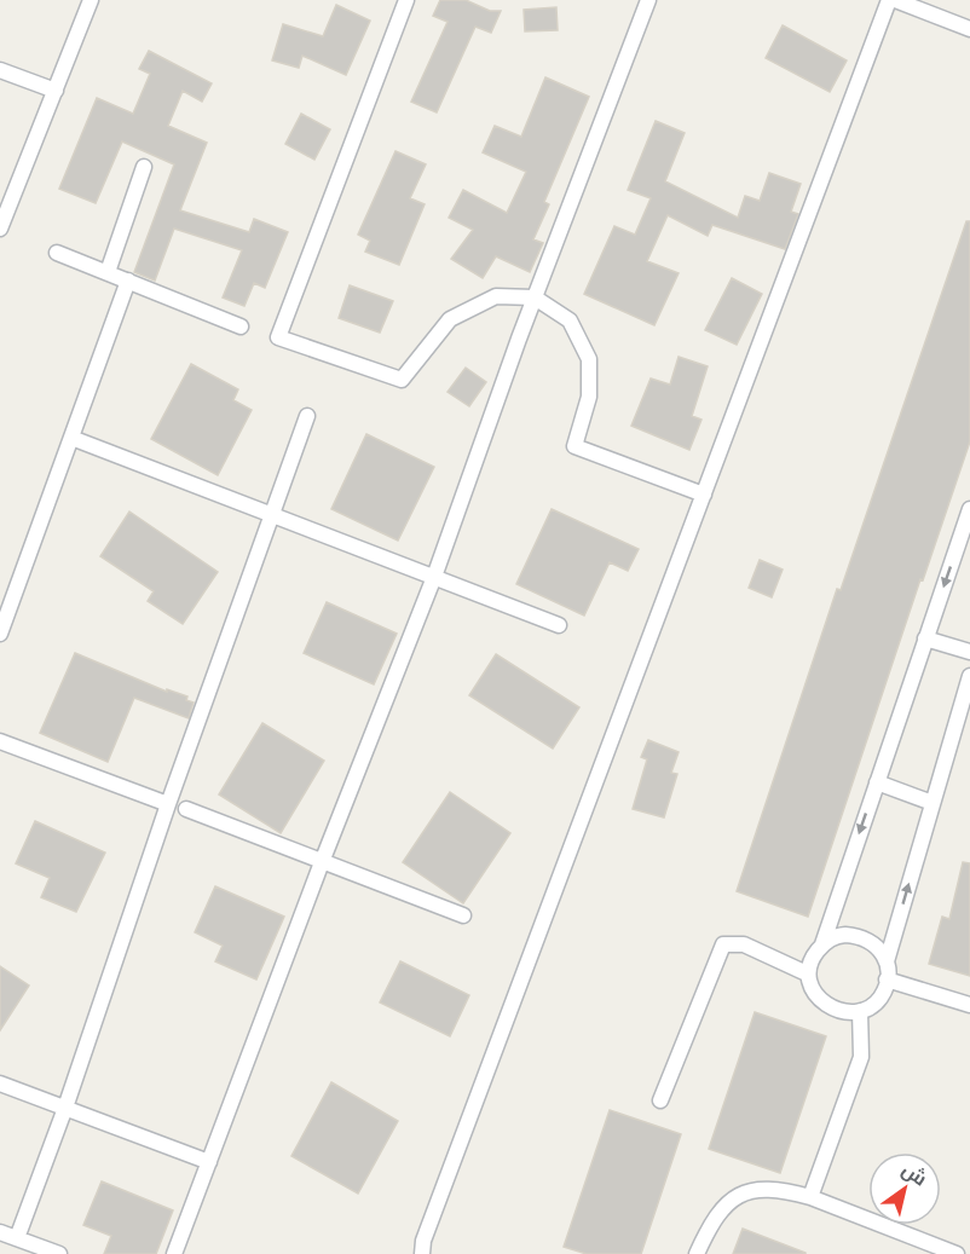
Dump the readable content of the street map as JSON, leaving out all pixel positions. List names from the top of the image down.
{
  "north": "top right"
}
